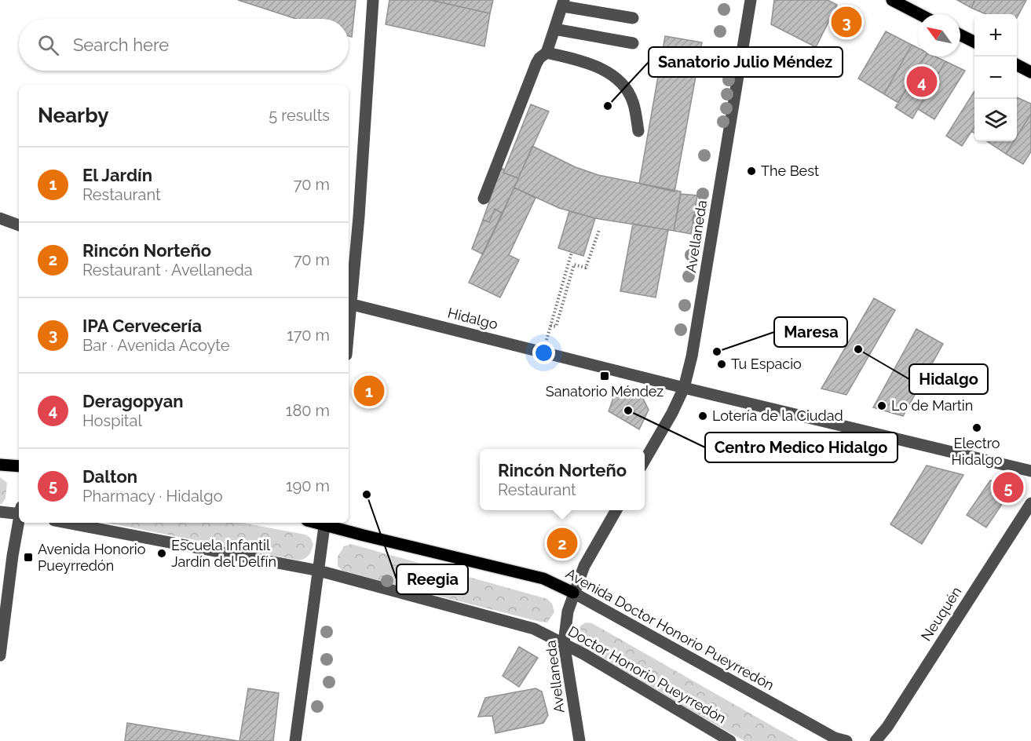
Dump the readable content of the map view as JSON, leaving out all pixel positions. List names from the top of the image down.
{
  "streets": {
    "main road": ["Avenida Doctor Honorio Pueyrredón"],
    "street": [
      "Avellaneda",
      "Hidalgo",
      "Neuquén",
      "Doctor Honorio Pueyrredón"
    ]
  },
  "crossings": [
    ["Avellaneda", "Hidalgo"],
    ["Avellaneda", "Avenida Doctor Honorio Pueyrredón"],
    ["Avellaneda", "Doctor Honorio Pueyrredón"]
  ],
  "places": {
    "other": [
      "Sanatorio Julio Méndez",
      "The Best",
      "Hidalgo",
      "Maresa",
      "Tu Espacio",
      "Lo de Martin",
      "Centro Medico Hidalgo",
      "Lotería de la Ciudad",
      "Electro Hidalgo",
      "Reegia",
      "Escuela Infantil Jardín del Delfín"
    ],
    "transit": ["Sanatorio Méndez", "Avenida Honorio Pueyrredón"]
  },
  "north": "top left",
  "page": {
    "pins": [
      "3",
      "4",
      "1",
      "5",
      "2"
    ],
    "map_buttons": ["+", "−"],
    "search": "Search here",
    "heading": ["Nearby", "5 results"],
    "list": [
      {
        "mark": "1",
        "name": "El Jardín",
        "note": "Restaurant",
        "value": "70 m"
      },
      {
        "mark": "2",
        "name": "Rincón Norteño",
        "note": "Restaurant · Avellaneda",
        "value": "70 m"
      },
      {
        "mark": "3",
        "name": "IPA Cervecería",
        "note": "Bar · Avenida Acoyte",
        "value": "170 m"
      },
      {
        "mark": "4",
        "name": "Deragopyan",
        "note": "Hospital",
        "value": "180 m"
      },
      {
        "mark": "5",
        "name": "Dalton",
        "note": "Pharmacy · Hidalgo",
        "value": "190 m"
      }
    ],
    "popup": ["Rincón Norteño", "Restaurant"]
  }
}
